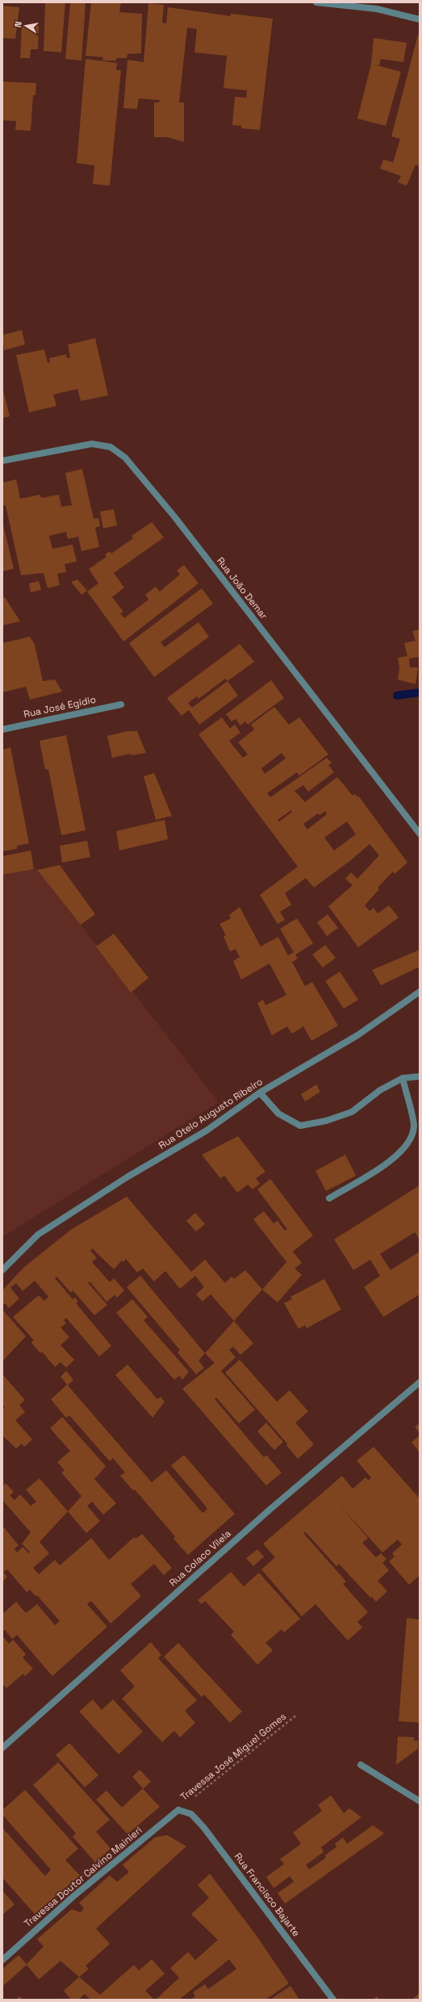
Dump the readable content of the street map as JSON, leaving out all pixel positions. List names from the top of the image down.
{
  "streets": {
    "street": [
      "Rua João Demar",
      "Rua José Egídio",
      "Rua Otelo Augusto Ribeiro",
      "Rua Colaco Vilela",
      "Travessa Doutor Calvino Mainieri",
      "Rua Francisco Bajarte"
    ],
    "path": ["Travessa José Miguel Gomes"]
  },
  "crossings": [
    ["Travessa José Miguel Gomes", "Travessa Doutor Calvino Mainieri"],
    ["Travessa José Miguel Gomes", "Rua Francisco Bajarte"],
    ["Travessa Doutor Calvino Mainieri", "Rua Francisco Bajarte"]
  ],
  "north": "left"
}
